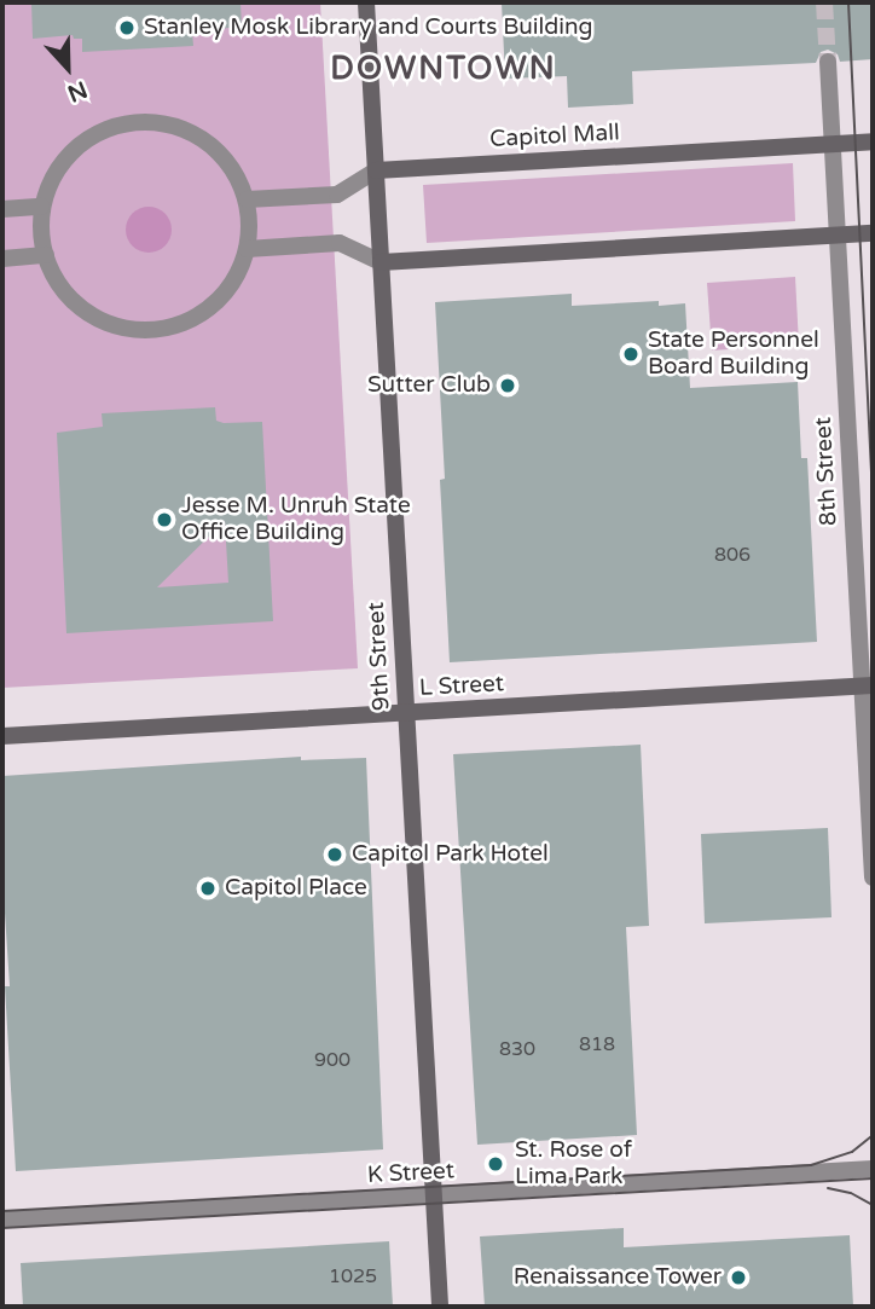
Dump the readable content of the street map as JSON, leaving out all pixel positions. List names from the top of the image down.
{
  "streets": {
    "main road": ["Capitol Mall", "9th Street", "L Street"],
    "street": ["8th Street", "K Street"]
  },
  "crossings": [
    ["Capitol Mall", "8th Street"],
    ["Capitol Mall", "9th Street"],
    ["8th Street", "L Street"],
    ["9th Street", "L Street"],
    ["9th Street", "K Street"]
  ],
  "districts": ["DOWNTOWN"],
  "places": [
    "Stanley Mosk Library and Courts Building",
    "State Personnel Board Building",
    "Sutter Club",
    "Jesse M. Unruh State Office Building",
    "Capitol Park Hotel",
    "Capitol Place",
    "St. Rose of Lima Park",
    "Renaissance Tower"
  ],
  "house_numbers": [
    "806",
    "818",
    "830",
    "900",
    "1025"
  ],
  "north": "bottom"
}
